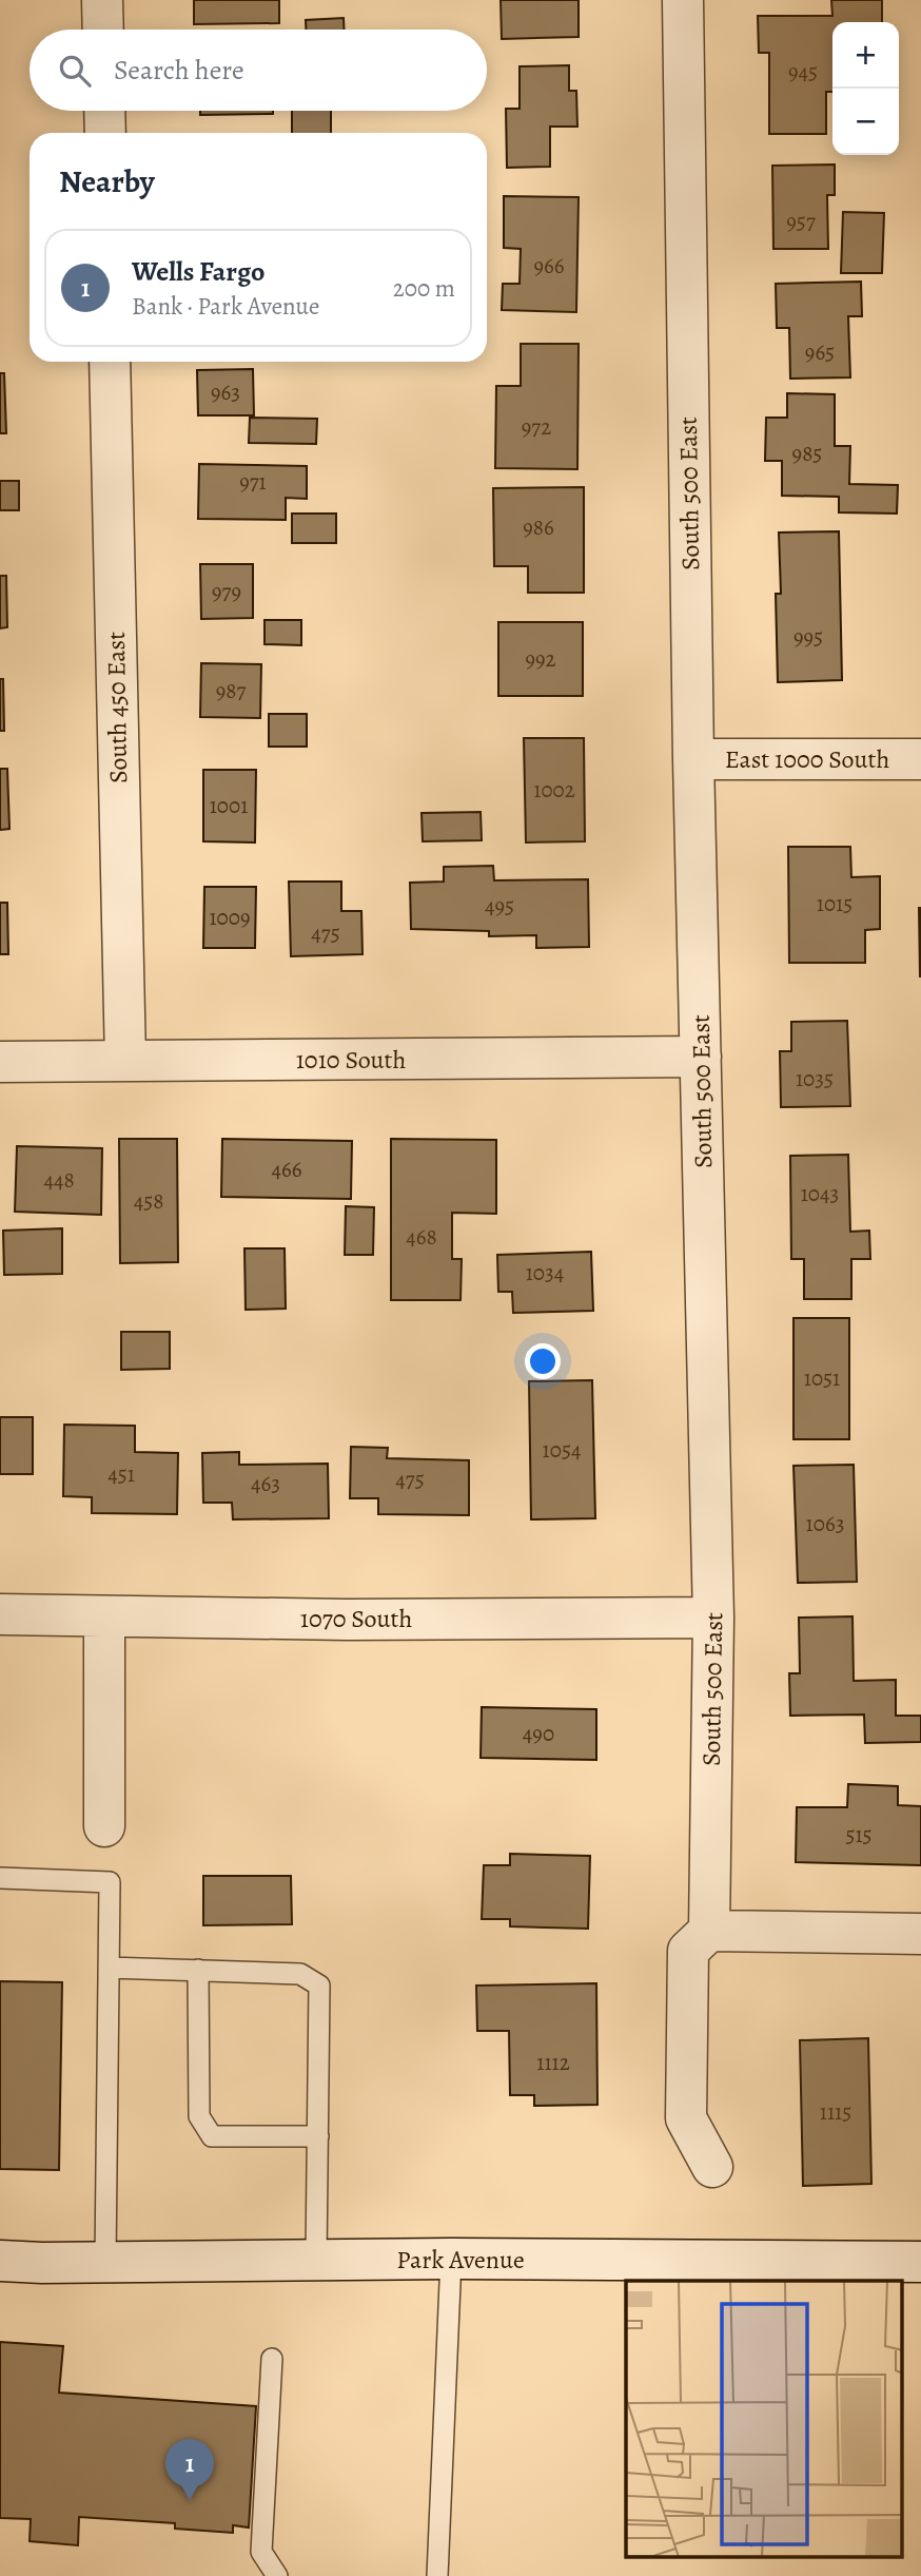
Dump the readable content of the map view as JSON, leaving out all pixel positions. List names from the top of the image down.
{
  "streets": {
    "street": [
      "South 500 East",
      "South 450 East",
      "East 1000 South",
      "1010 South",
      "1070 South",
      "Park Avenue"
    ]
  },
  "crossings": [
    ["South 500 East", "East 1000 South"],
    ["South 500 East", "1010 South"],
    ["South 500 East", "1070 South"],
    ["South 450 East", "1010 South"]
  ],
  "house_numbers": [
    "945",
    "957",
    "966",
    "965",
    "963",
    "972",
    "985",
    "971",
    "986",
    "979",
    "995",
    "992",
    "987",
    "1002",
    "1001",
    "1015",
    "495",
    "1009",
    "475",
    "1035",
    "466",
    "448",
    "1043",
    "458",
    "468",
    "1034",
    "1051",
    "1054",
    "451",
    "475",
    "463",
    "1063",
    "490",
    "515",
    "1112",
    "1115"
  ],
  "page": {
    "map_buttons": ["+", "−"],
    "search": "Search here",
    "heading": "Nearby",
    "list": [
      {
        "mark": "1",
        "name": "Wells Fargo",
        "note": "Bank · Park Avenue",
        "value": "200 m"
      }
    ],
    "pins": "1"
  }
}
